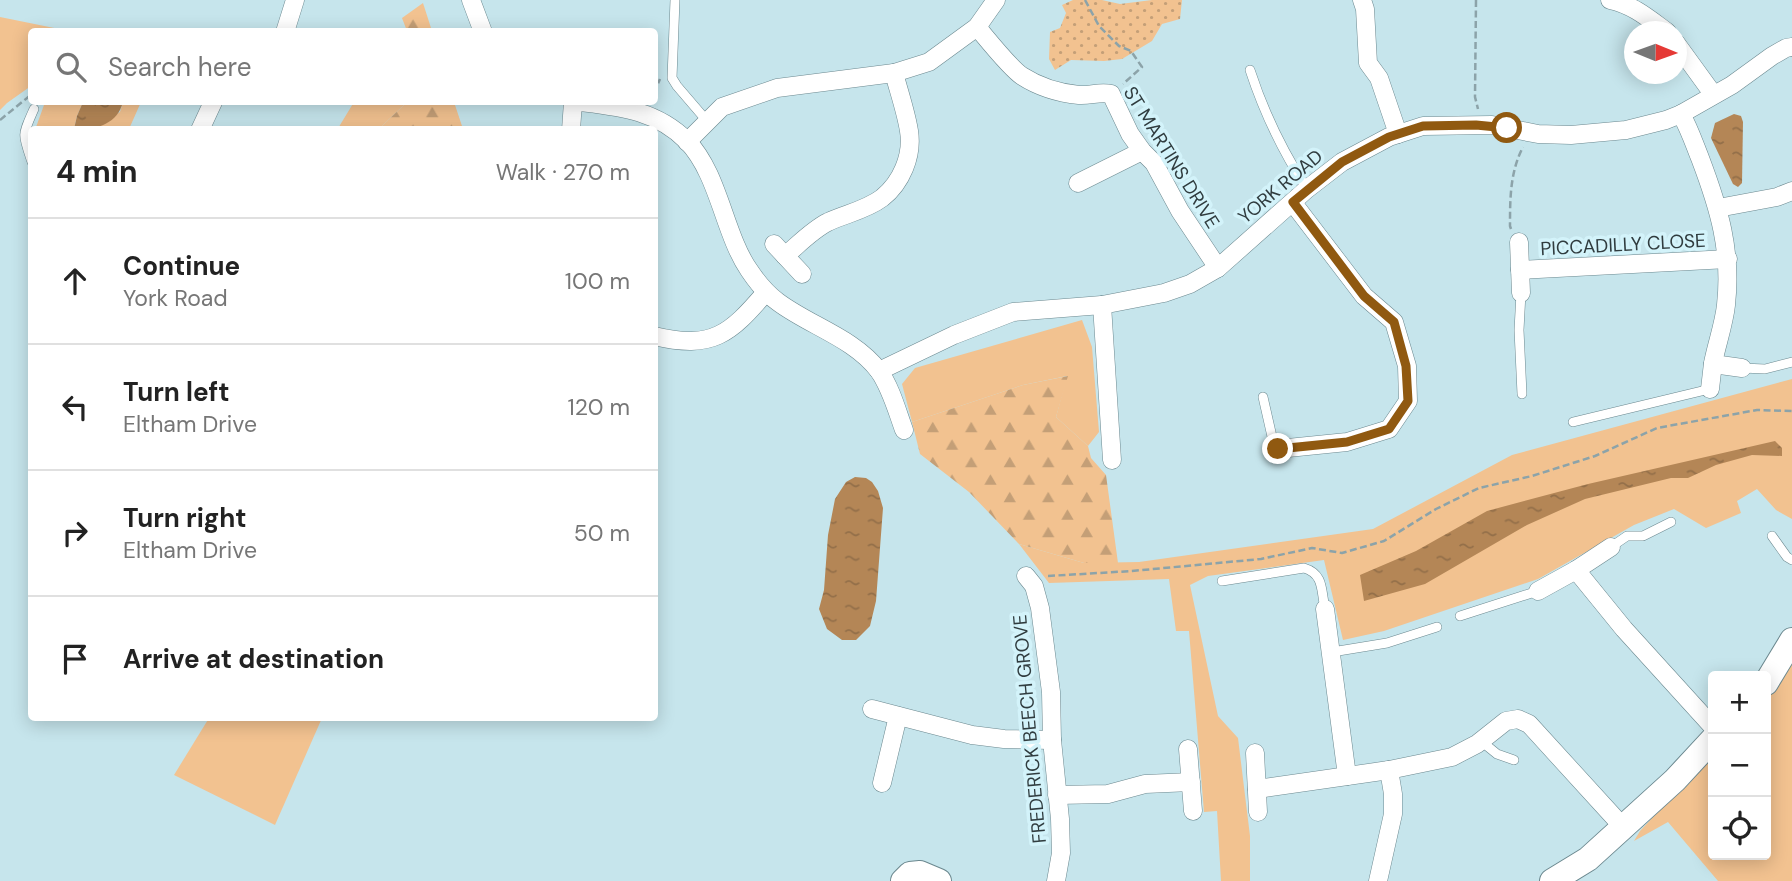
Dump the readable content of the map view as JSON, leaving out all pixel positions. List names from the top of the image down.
{
  "streets": {
    "street": [
      "ST MARTINS DRIVE",
      "YORK ROAD",
      "PICCADILLY CLOSE",
      "FREDERICK BEECH GROVE"
    ]
  },
  "crossings": [
    ["ST MARTINS DRIVE", "YORK ROAD"]
  ],
  "north": "right",
  "page": {
    "search": "Search here",
    "heading": ["4 min", "Walk · 270 m"],
    "list": [
      ["Continue", "York Road", "100 m"],
      ["Turn left", "Eltham Drive", "120 m"],
      ["Turn right", "Eltham Drive", "50 m"],
      "Arrive at destination"
    ],
    "map_buttons": ["+", "−"]
  }
}
